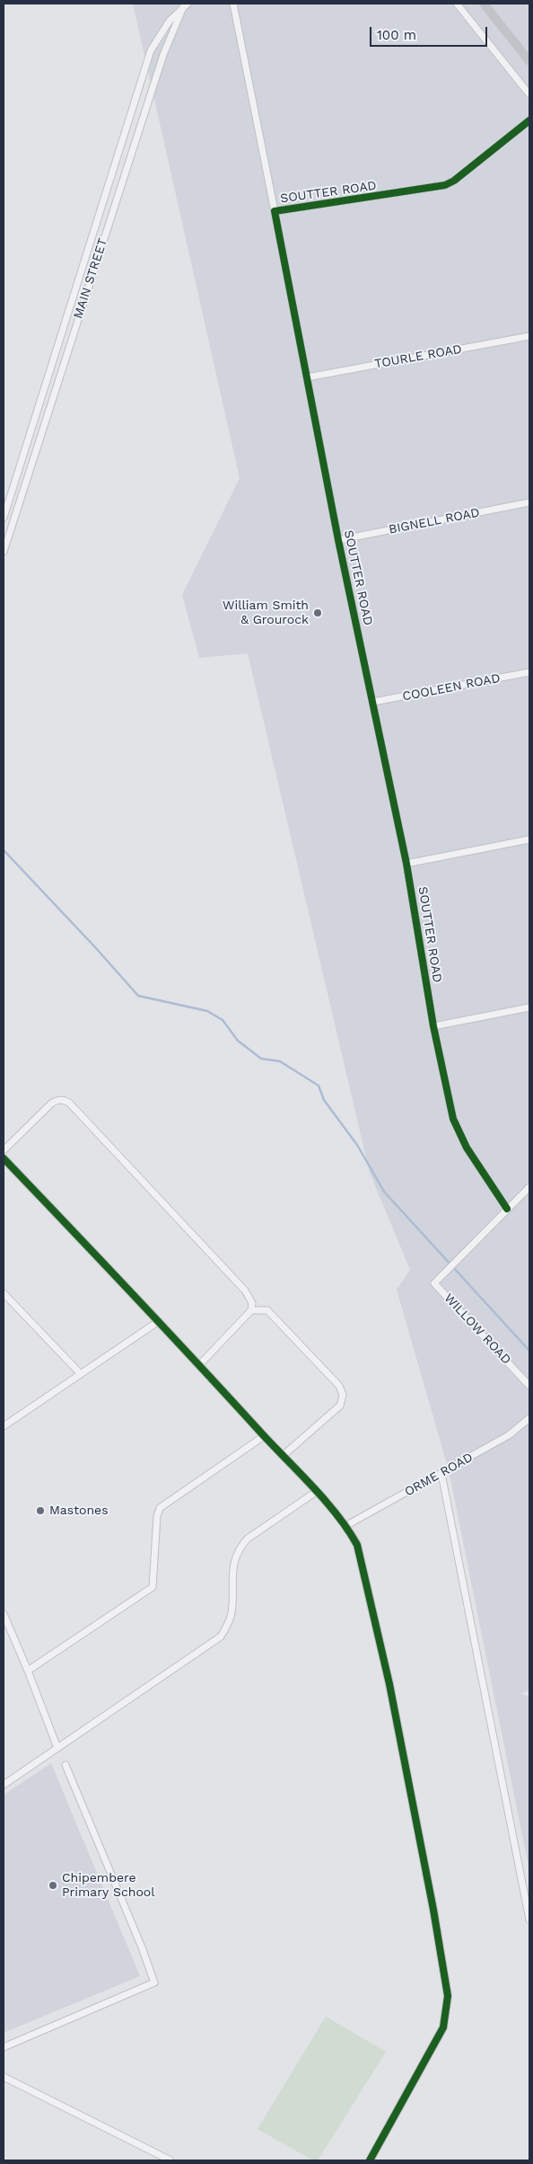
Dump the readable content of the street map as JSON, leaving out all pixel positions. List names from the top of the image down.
{
  "streets": {
    "street": [
      "SOUTTER ROAD",
      "MAIN STREET",
      "TOURLE ROAD",
      "BIGNELL ROAD",
      "COOLEEN ROAD",
      "WILLOW ROAD",
      "ORME ROAD"
    ]
  },
  "crossings": [
    ["SOUTTER ROAD", "TOURLE ROAD"],
    ["SOUTTER ROAD", "BIGNELL ROAD"],
    ["SOUTTER ROAD", "COOLEEN ROAD"],
    ["SOUTTER ROAD", "WILLOW ROAD"]
  ],
  "places": ["William Smith & Grourock", "Mastones", "Chipembere Primary School"],
  "scale_bar": "100 m"
}
